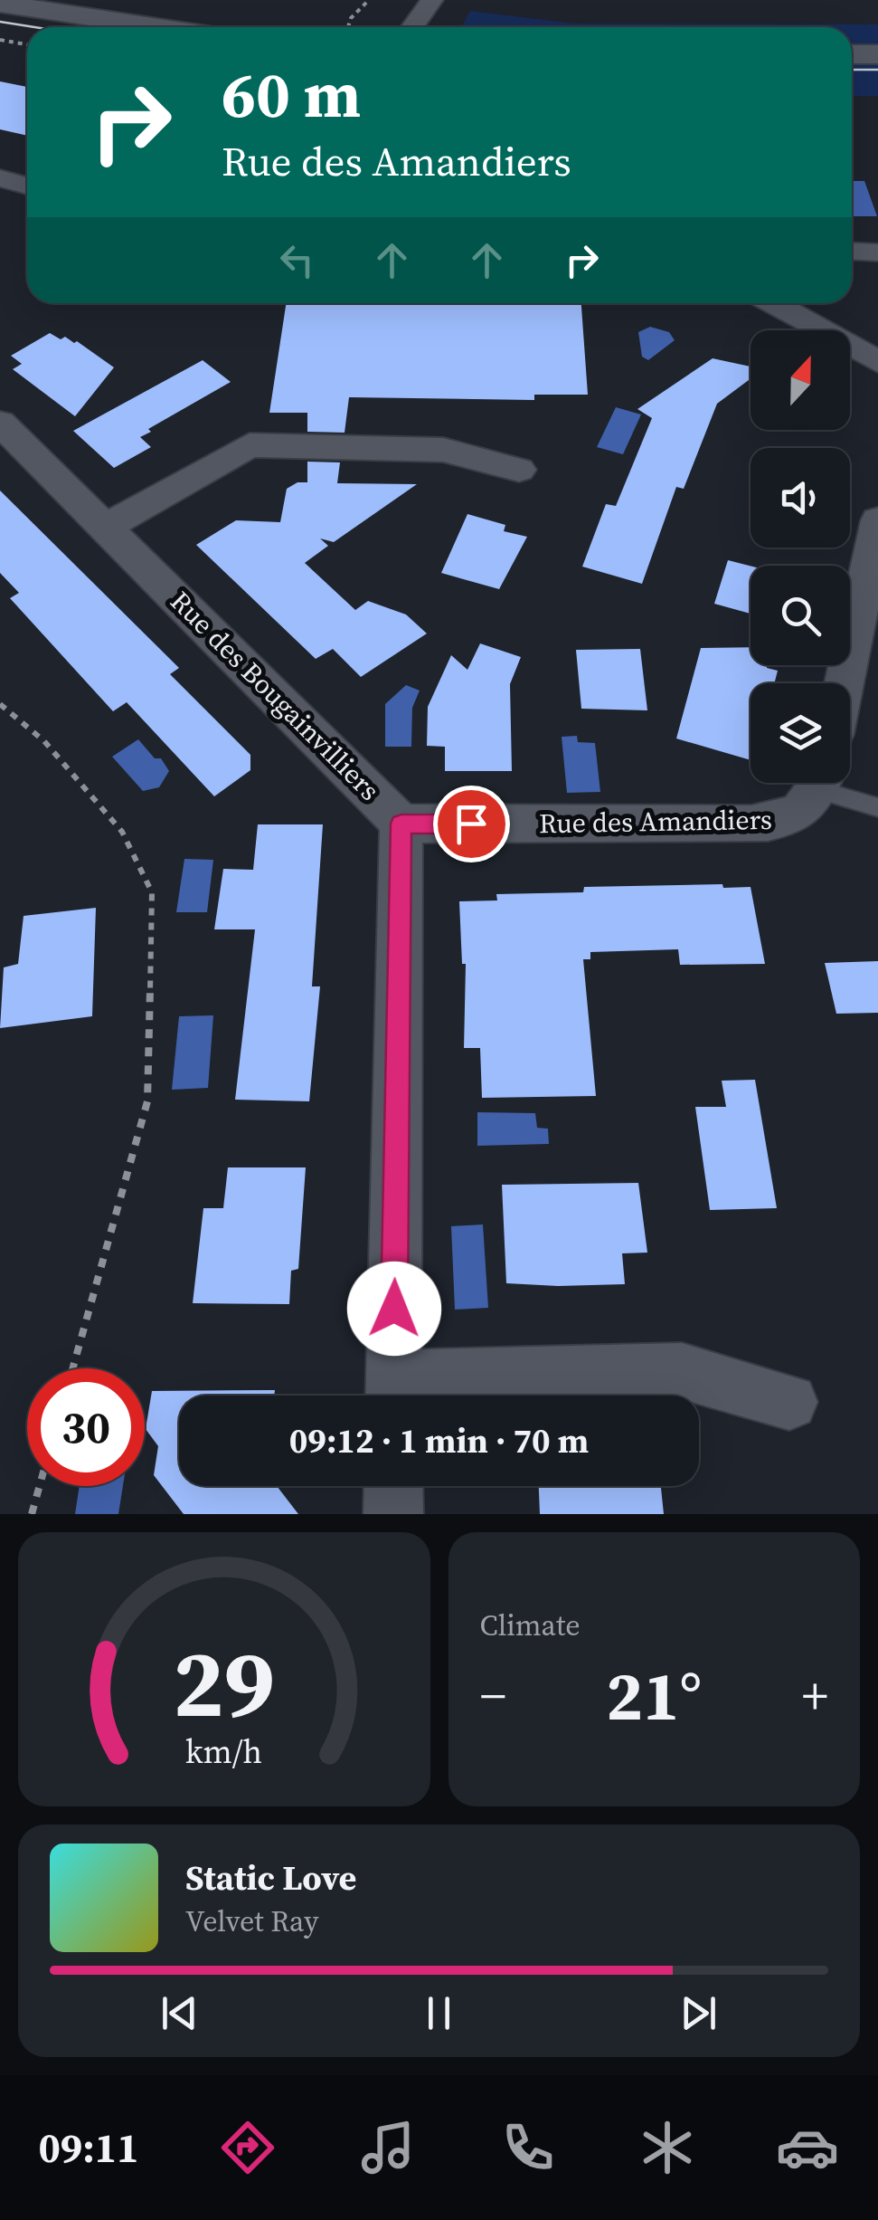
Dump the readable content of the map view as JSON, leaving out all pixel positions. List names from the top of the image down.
{
  "streets": {
    "street": ["Rue des Bougainvilliers", "Rue des Amandiers"]
  },
  "crossings": [
    ["Rue des Bougainvilliers", "Rue des Amandiers"]
  ],
  "north": "top",
  "page": {
    "turn": ["60 m", "Rue des Amandiers"],
    "limit": "30",
    "trip": "09:12 · 1 min · 70 m",
    "tile": "Climate",
    "heat": ["−", "21°", "+"],
    "song": ["Static Love", "Velvet Ray"],
    "tabs": "09:11",
    "gauge": ["29", "km/h"]
  }
}
